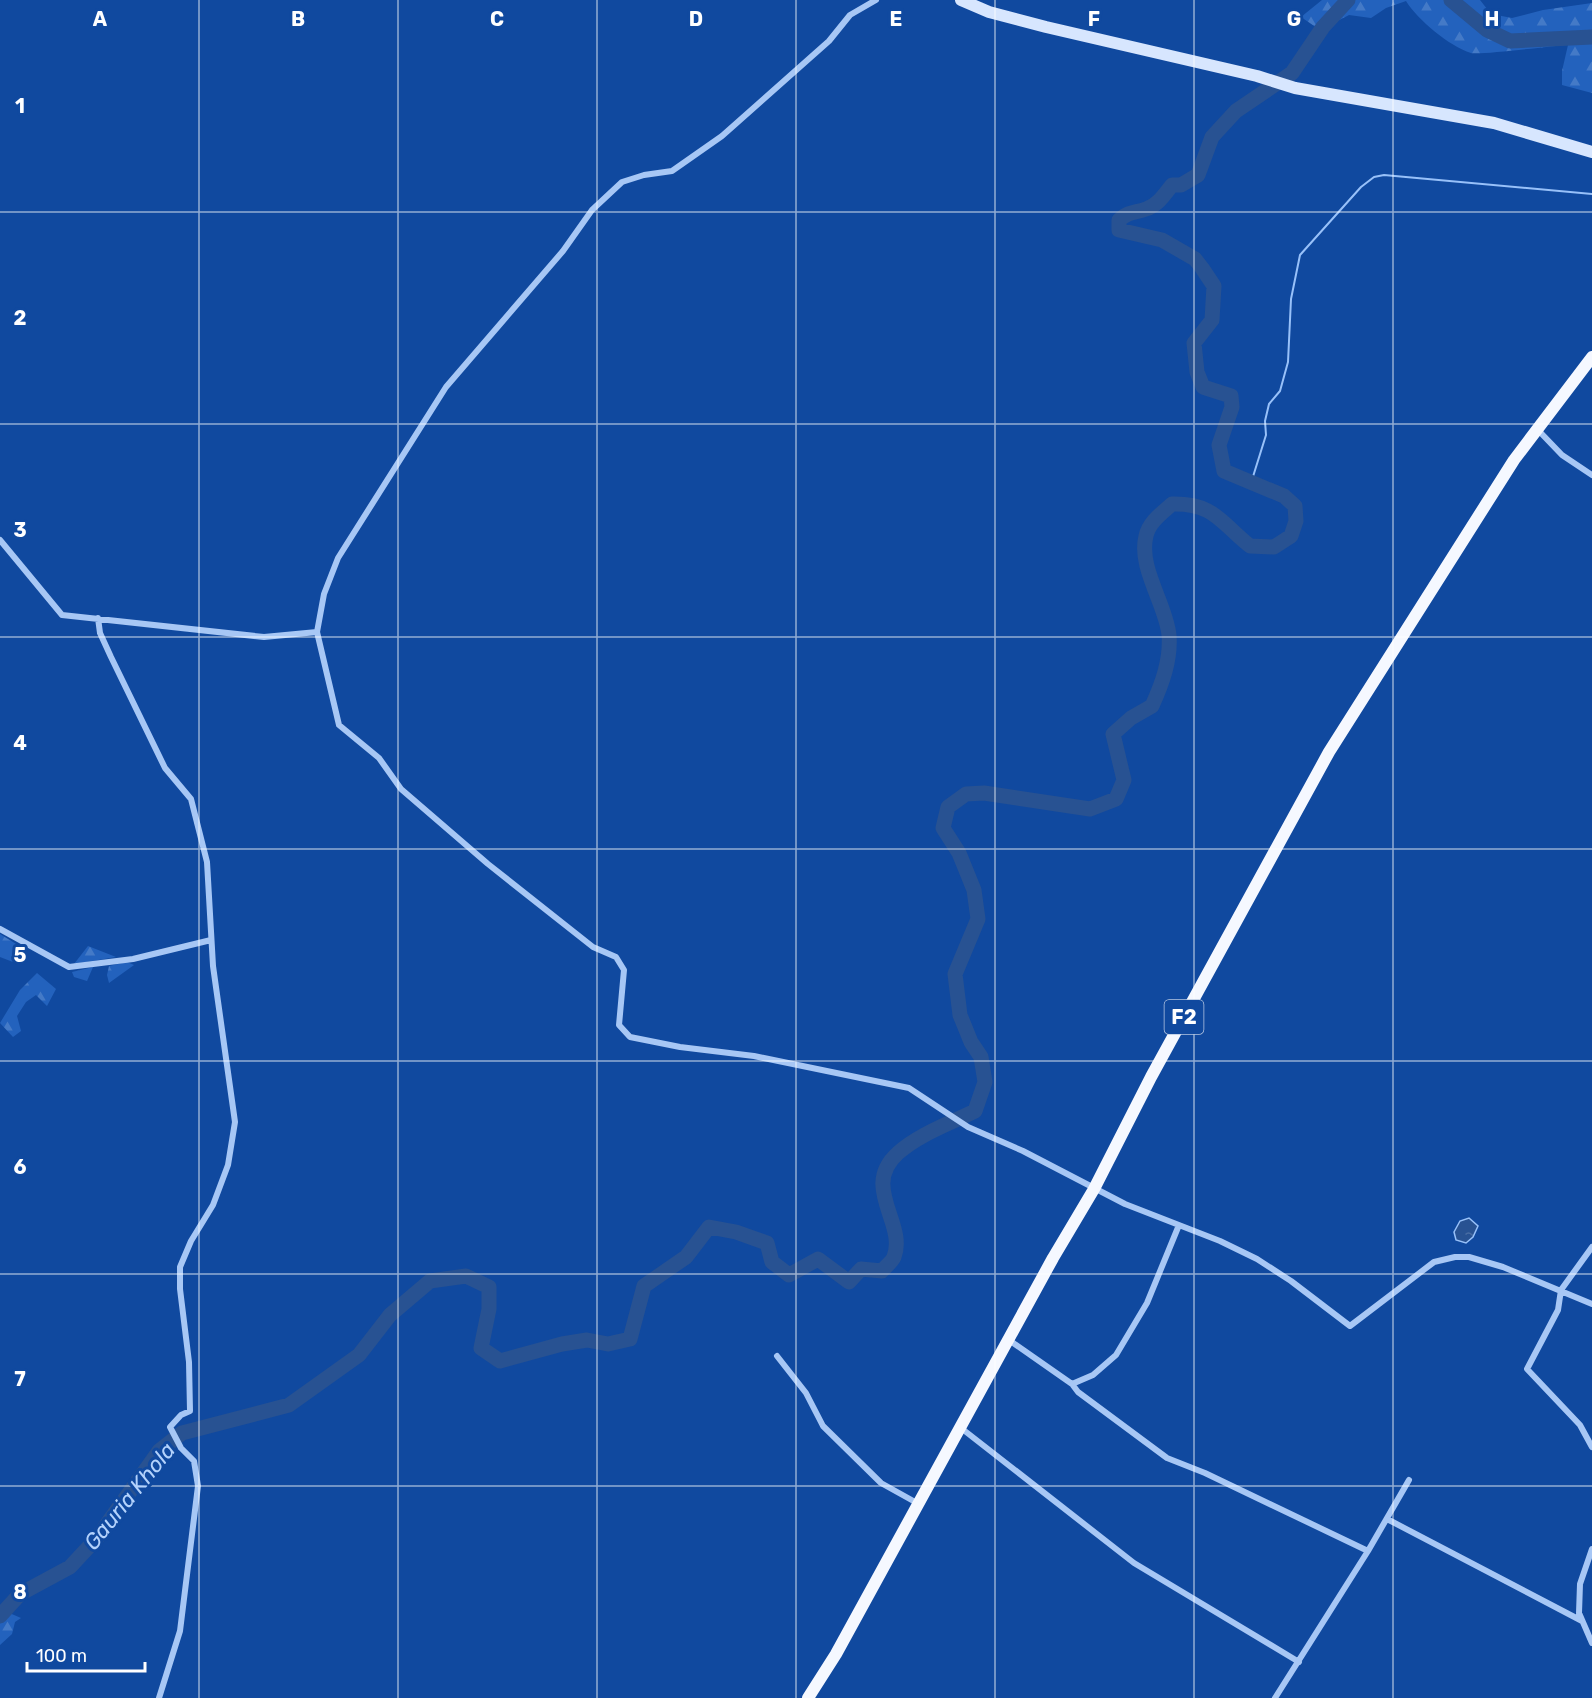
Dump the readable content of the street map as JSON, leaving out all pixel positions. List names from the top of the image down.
{
  "streets": {
    "main road": ["F2"]
  },
  "water": ["Gauria Khola"],
  "scale_bar": "100 m",
  "grid": {
    "columns": [
      "A",
      "B",
      "C",
      "D",
      "E",
      "F",
      "G",
      "H"
    ],
    "rows": [
      "1",
      "2",
      "3",
      "4",
      "5",
      "6",
      "7",
      "8"
    ]
  }
}
